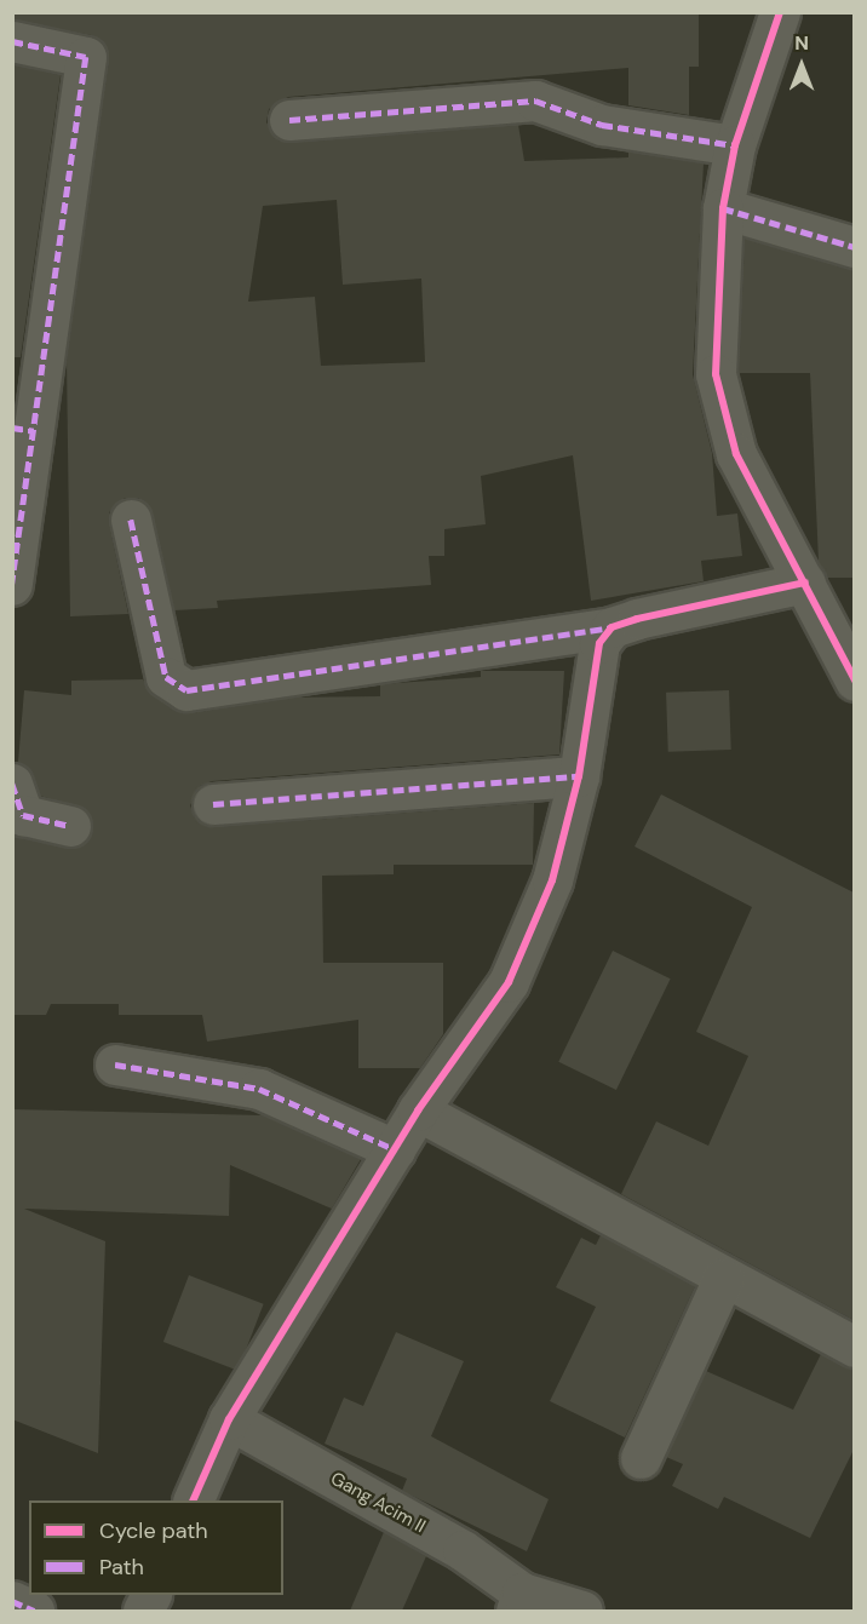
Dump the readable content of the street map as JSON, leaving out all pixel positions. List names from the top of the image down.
{
  "streets": {
    "street": ["Gang Acim II"]
  },
  "legend": ["Cycle path", "Path"],
  "north": "top"
}
